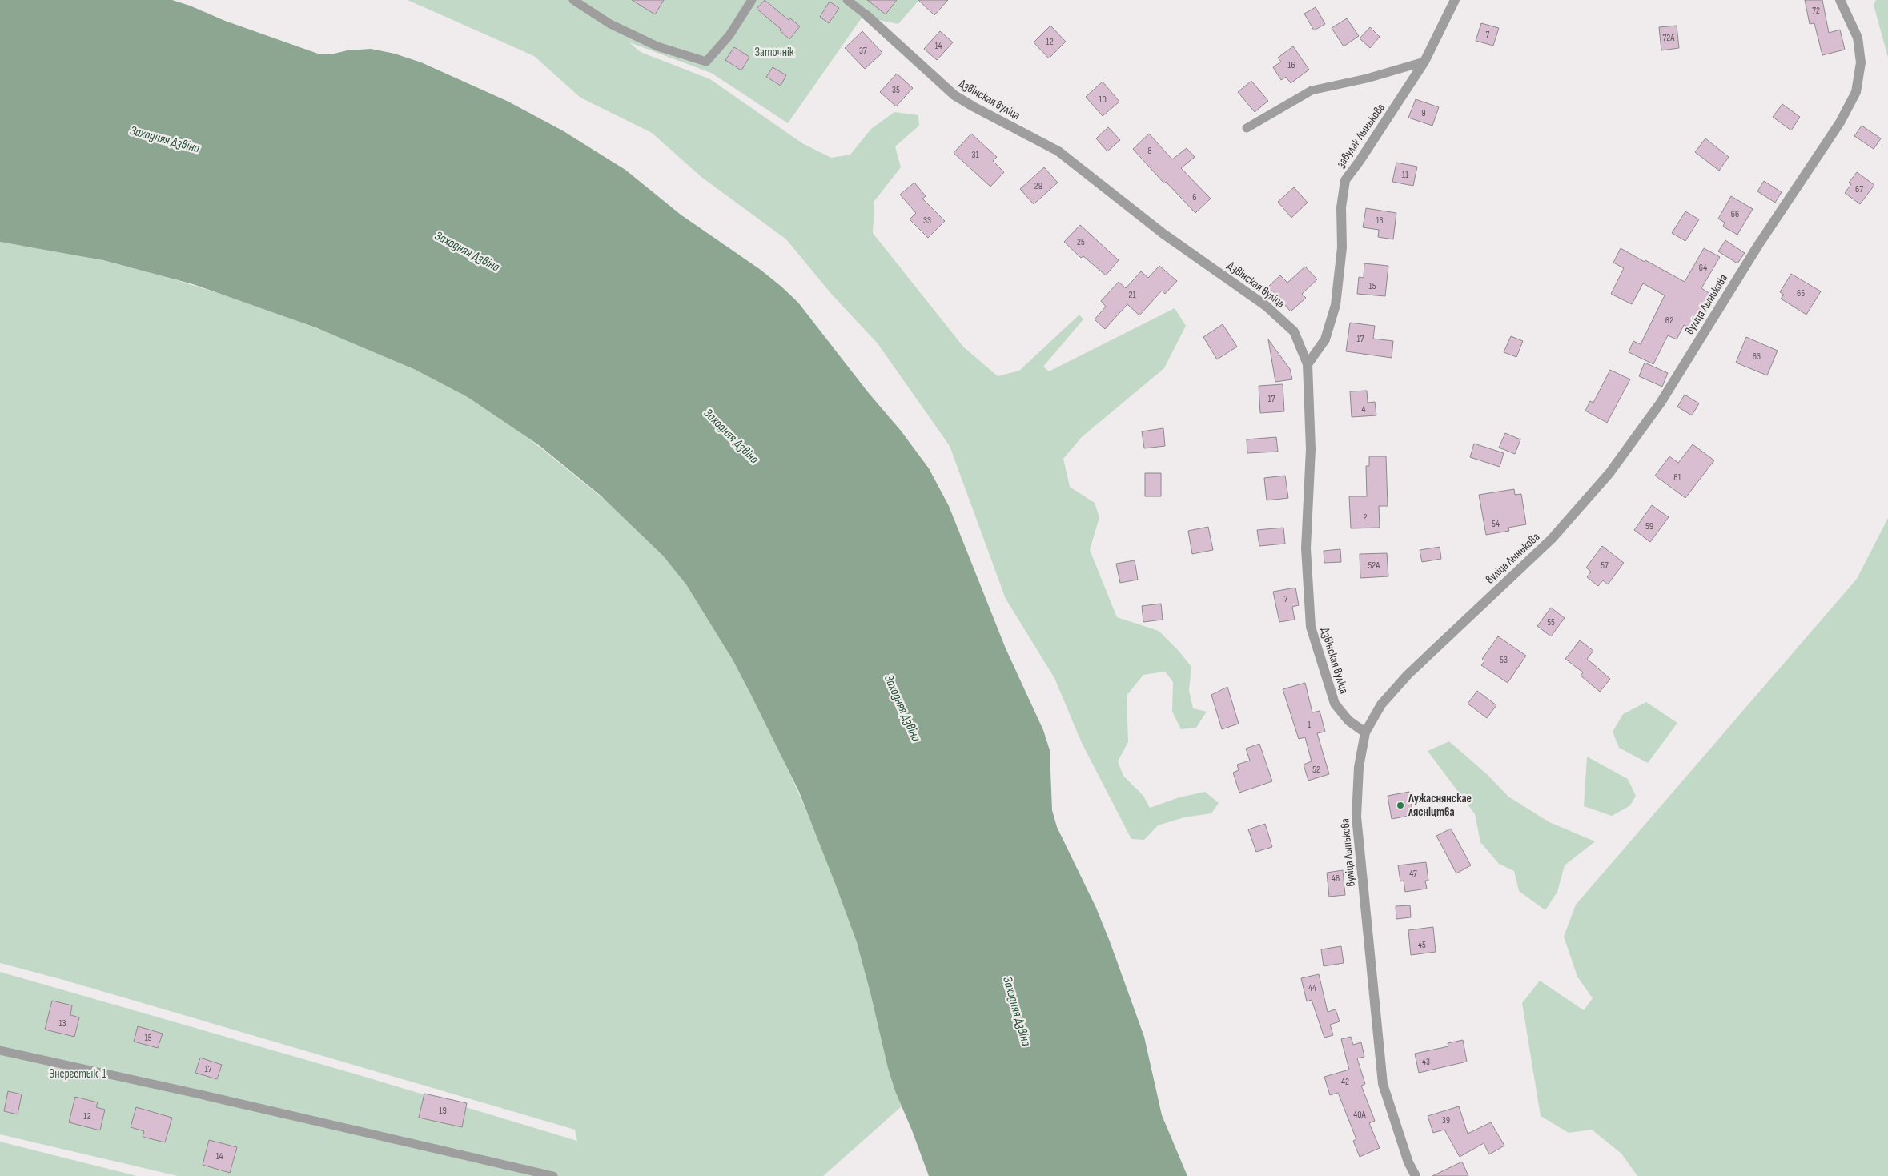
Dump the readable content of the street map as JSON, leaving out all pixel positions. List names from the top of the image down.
{
  "streets": {
    "street": ["Дзвінская вуліца", "завулак Лынькова", "вуліца Лынькова"]
  },
  "crossings": [
    ["Дзвінская вуліца", "завулак Лынькова"],
    ["Дзвінская вуліца", "вуліца Лынькова"]
  ],
  "water": ["Заходняя Дзвіна"],
  "parks": ["Заточнік", "Энергетык-1"],
  "places": ["Лужаснянскае лясніцтва"],
  "house_numbers": [
    "72",
    "7",
    "72А",
    "12",
    "14",
    "37",
    "16",
    "35",
    "10",
    "9",
    "8",
    "31",
    "11",
    "29",
    "67",
    "6",
    "66",
    "33",
    "13",
    "25",
    "64",
    "15",
    "65",
    "21",
    "62",
    "17",
    "63",
    "17",
    "4",
    "61",
    "2",
    "54",
    "59",
    "52А",
    "57",
    "7",
    "55",
    "53",
    "1",
    "52",
    "47",
    "46",
    "45",
    "44",
    "13",
    "15",
    "43",
    "17",
    "42",
    "19",
    "40А",
    "12",
    "39",
    "14"
  ]
}
